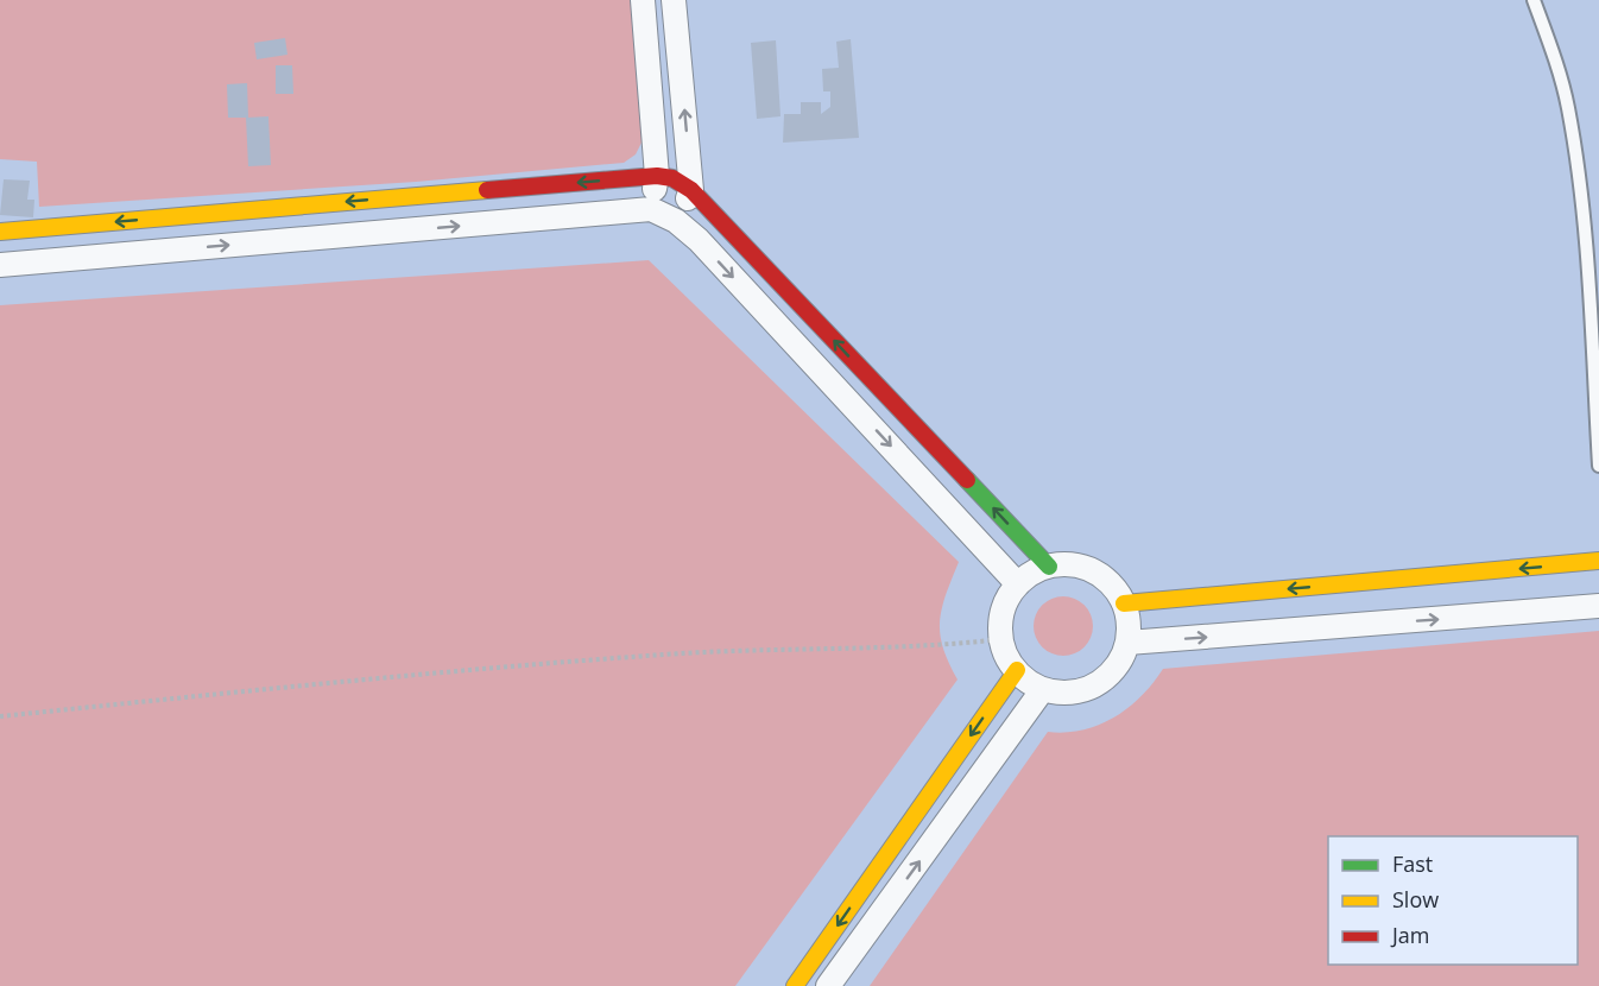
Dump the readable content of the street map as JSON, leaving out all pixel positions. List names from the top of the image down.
{
  "legend": ["Fast", "Slow", "Jam"]
}
